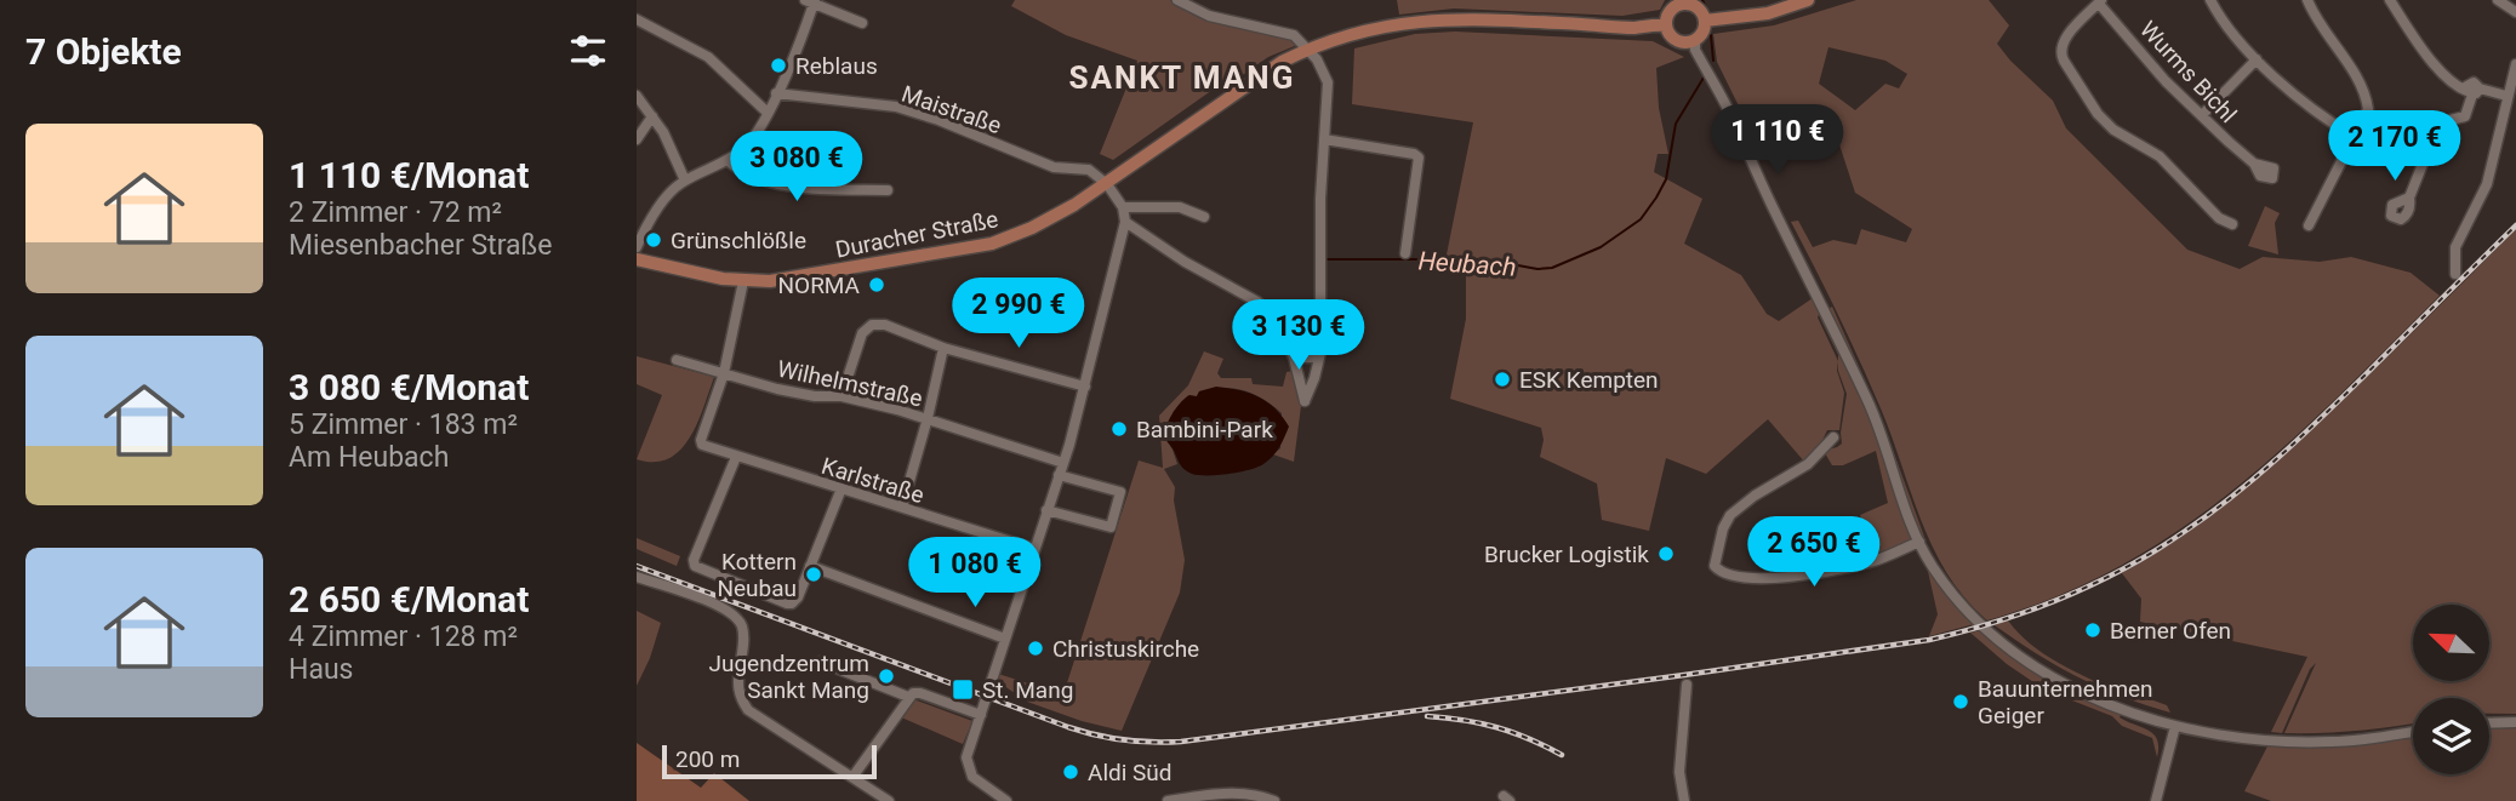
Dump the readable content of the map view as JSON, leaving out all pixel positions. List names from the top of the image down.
{
  "streets": {
    "main road": ["Duracher Straße"],
    "street": [
      "Wurms Bichl",
      "Maistraße",
      "Wilhelmstraße",
      "Karlstraße"
    ]
  },
  "crossings": [
    ["Maistraße", "Duracher Straße"],
    ["Wilhelmstraße", "Karlstraße"]
  ],
  "districts": ["SANKT MANG"],
  "water": ["Heubach"],
  "places": {
    "other": [
      "Reblaus",
      "Grünschlößle",
      "NORMA",
      "ESK Kempten",
      "Bambini-Park",
      "Brucker Logistik",
      "Kottern Neubau",
      "Berner Ofen",
      "Christuskirche",
      "Jugendzentrum Sankt Mang",
      "Bauunternehmen Geiger",
      "Aldi Süd"
    ],
    "transit": ["St. Mang"]
  },
  "scale_bar": "200 m",
  "north": "top left",
  "page": {
    "heading": "7 Objekte",
    "list": [
      {
        "name": "1 110 €/Monat",
        "note": "2 Zimmer · 72 m² · Miesenbacher Straße"
      },
      {
        "name": "3 080 €/Monat",
        "note": "5 Zimmer · 183 m² · Am Heubach"
      },
      {
        "name": "2 650 €/Monat",
        "note": "4 Zimmer · 128 m² · Haus"
      }
    ],
    "price": [
      "1 110 €",
      "2 170 €",
      "3 080 €",
      "2 990 €",
      "3 130 €",
      "2 650 €",
      "1 080 €"
    ],
    "scale": "200 m"
  }
}
